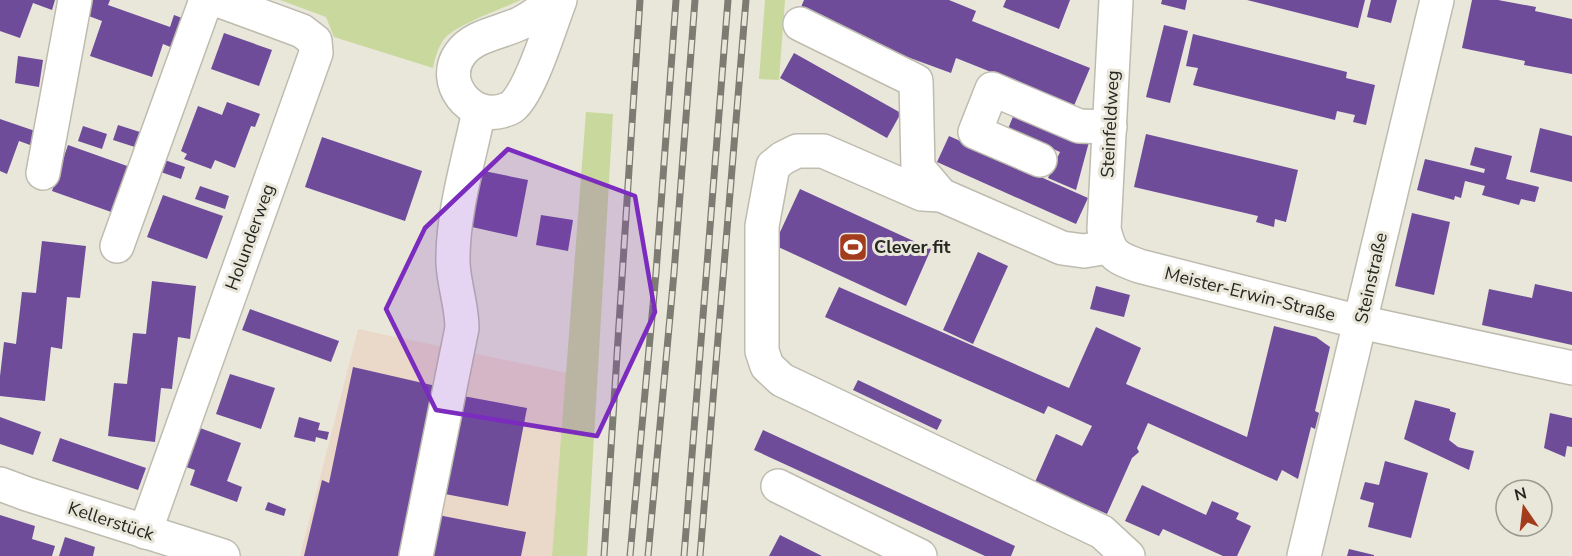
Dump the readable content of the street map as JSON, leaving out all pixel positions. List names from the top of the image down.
{
  "streets": {
    "street": [
      "Steinfeldweg",
      "Holunderweg",
      "Steinstraße",
      "Meister-Erwin-Straße",
      "Kellerstück"
    ]
  },
  "crossings": [
    ["Steinfeldweg", "Meister-Erwin-Straße"],
    ["Holunderweg", "Kellerstück"],
    ["Steinstraße", "Meister-Erwin-Straße"]
  ],
  "places": {
    "sports": ["Clever fit"]
  },
  "north": "top"
}
